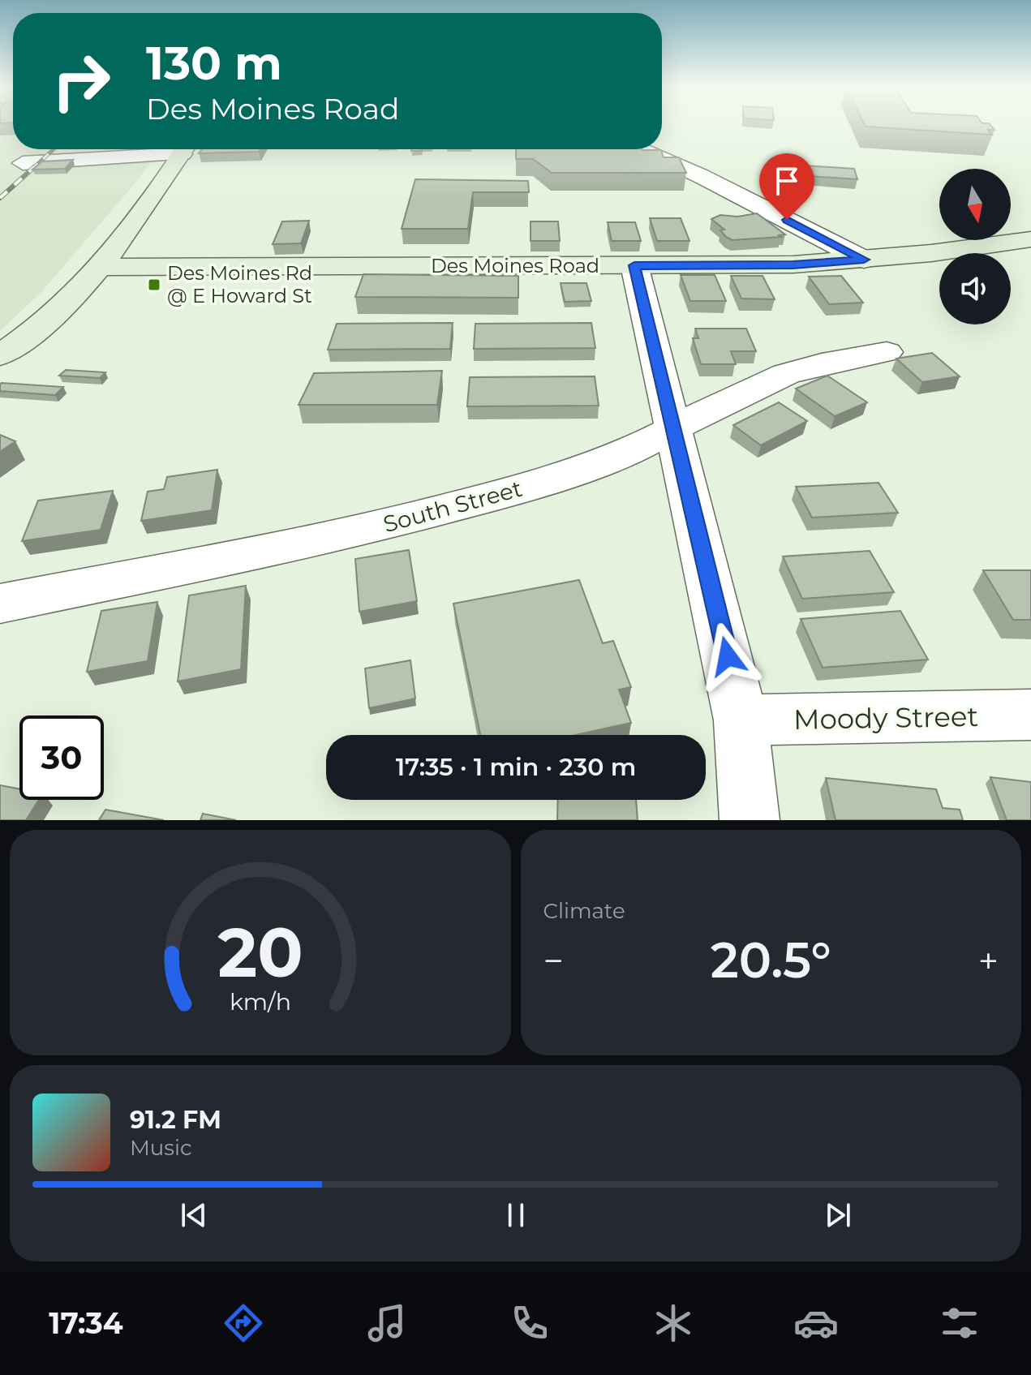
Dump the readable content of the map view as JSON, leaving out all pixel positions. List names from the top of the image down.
{
  "streets": {
    "street": ["Des Moines Road", "South Street", "Moody Street"]
  },
  "places": {
    "transit": ["Des Moines Rd @ E Howard St"]
  },
  "north": "bottom",
  "page": {
    "turn": ["130 m", "Des Moines Road"],
    "limit": "30",
    "trip": "17:35 · 1 min · 230 m",
    "tile": "Climate",
    "heat": ["−", "20.5°", "+"],
    "song": ["91.2 FM", "Music"],
    "tabs": "17:34",
    "gauge": ["20", "km/h"]
  }
}
